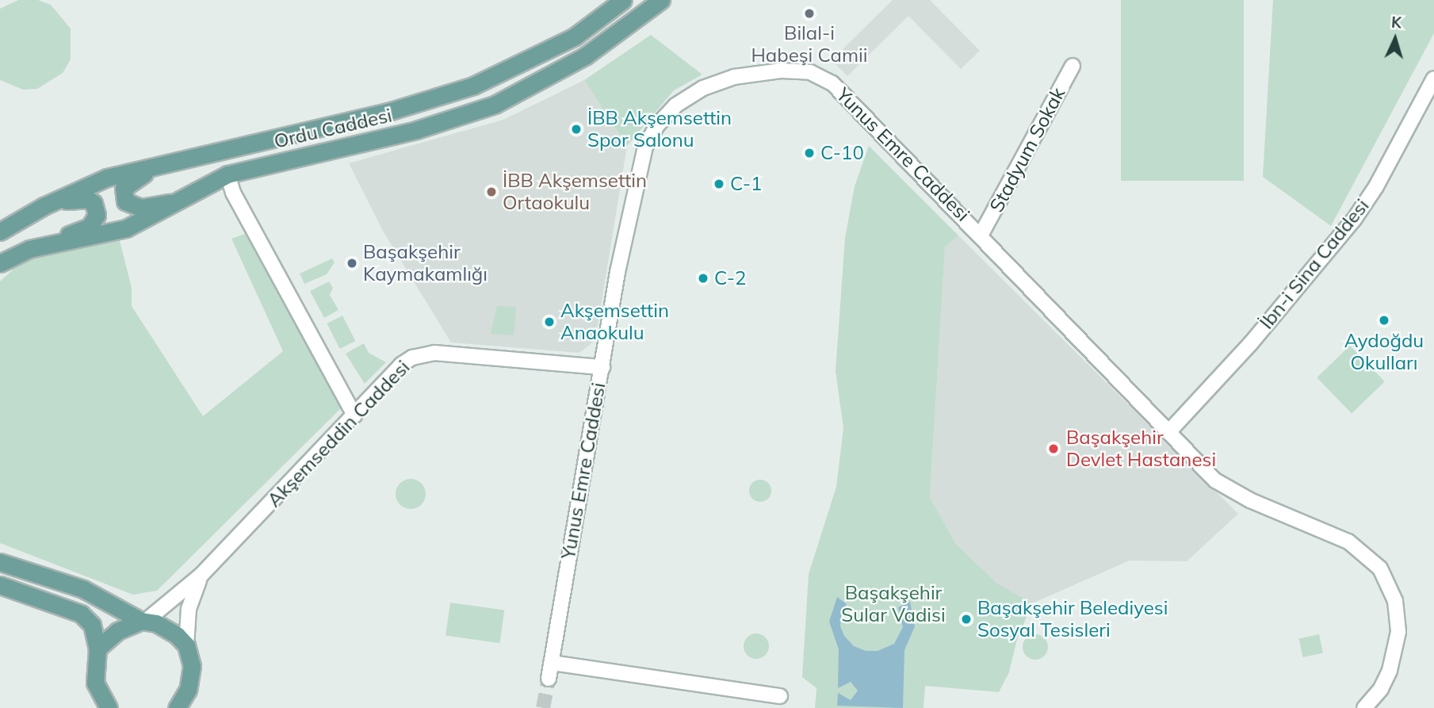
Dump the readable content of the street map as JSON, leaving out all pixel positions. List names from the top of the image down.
{
  "streets": {
    "main road": ["Ordu Caddesi"],
    "street": [
      "Stadyum Sokak",
      "Yunus Emre Caddesi",
      "İbn-i Sina Caddesi",
      "Akşemseddin Caddesi"
    ]
  },
  "crossings": [
    ["Stadyum Sokak", "Yunus Emre Caddesi"],
    ["Yunus Emre Caddesi", "İbn-i Sina Caddesi"],
    ["Yunus Emre Caddesi", "Akşemseddin Caddesi"]
  ],
  "parks": ["Başakşehir Sular Vadisi"],
  "places": [
    "Bilal-i Habeşi Camii",
    "İBB Akşemsettin Spor Salonu",
    "C-10",
    "C-1",
    "İBB Akşemsettin Ortaokulu",
    "Başakşehir Kaymakamlığı",
    "C-2",
    "Aydoğdu Okulları",
    "Akşemsettin Anaokulu",
    "Başakşehir Devlet Hastanesi",
    "Başakşehir Belediyesi Sosyal Tesisleri"
  ],
  "north": "top"
}
